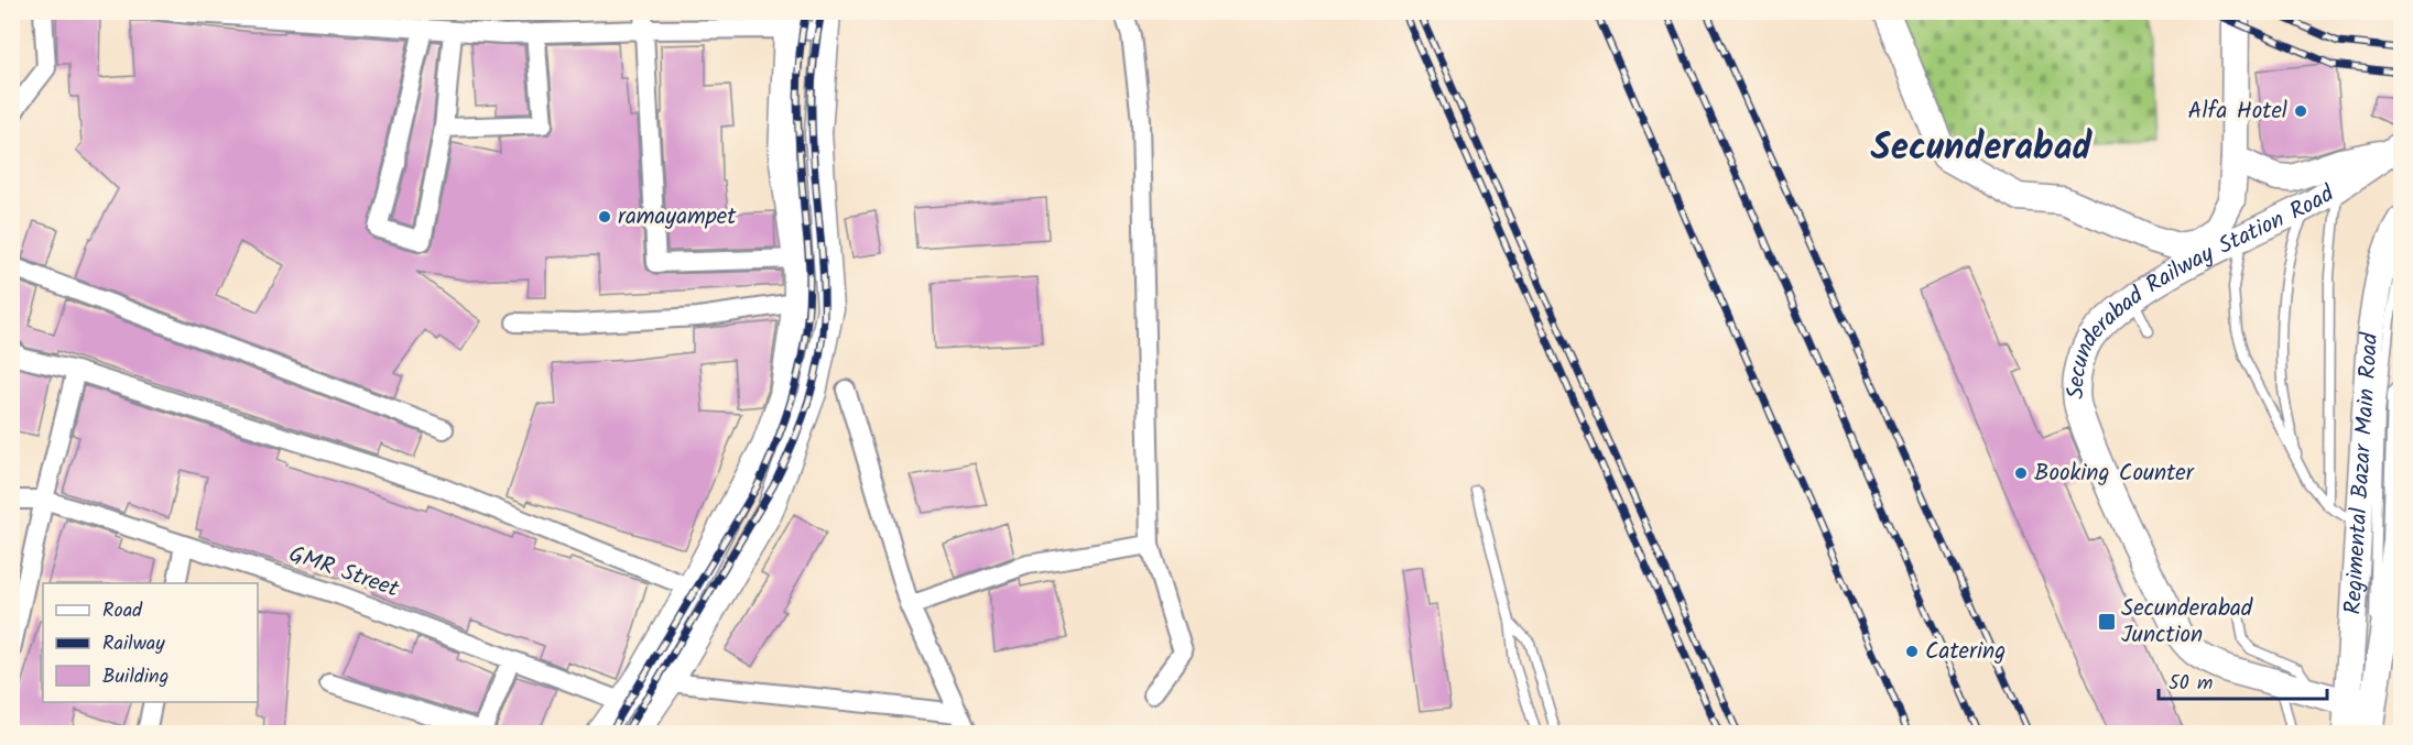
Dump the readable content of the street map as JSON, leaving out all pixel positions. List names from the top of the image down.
{
  "streets": {
    "street": ["Secunderabad Railway Station Road", "Regimental Bazar Main Road", "GMR Street"]
  },
  "crossings": [
    ["Secunderabad Railway Station Road", "Regimental Bazar Main Road"]
  ],
  "districts": ["Secunderabad"],
  "places": {
    "other": [
      "Alfa Hotel",
      "ramayampet",
      "Booking Counter",
      "Catering"
    ],
    "transit": ["Secunderabad Junction"]
  },
  "legend": ["Road", "Railway", "Building"],
  "scale_bar": "50 m"
}
